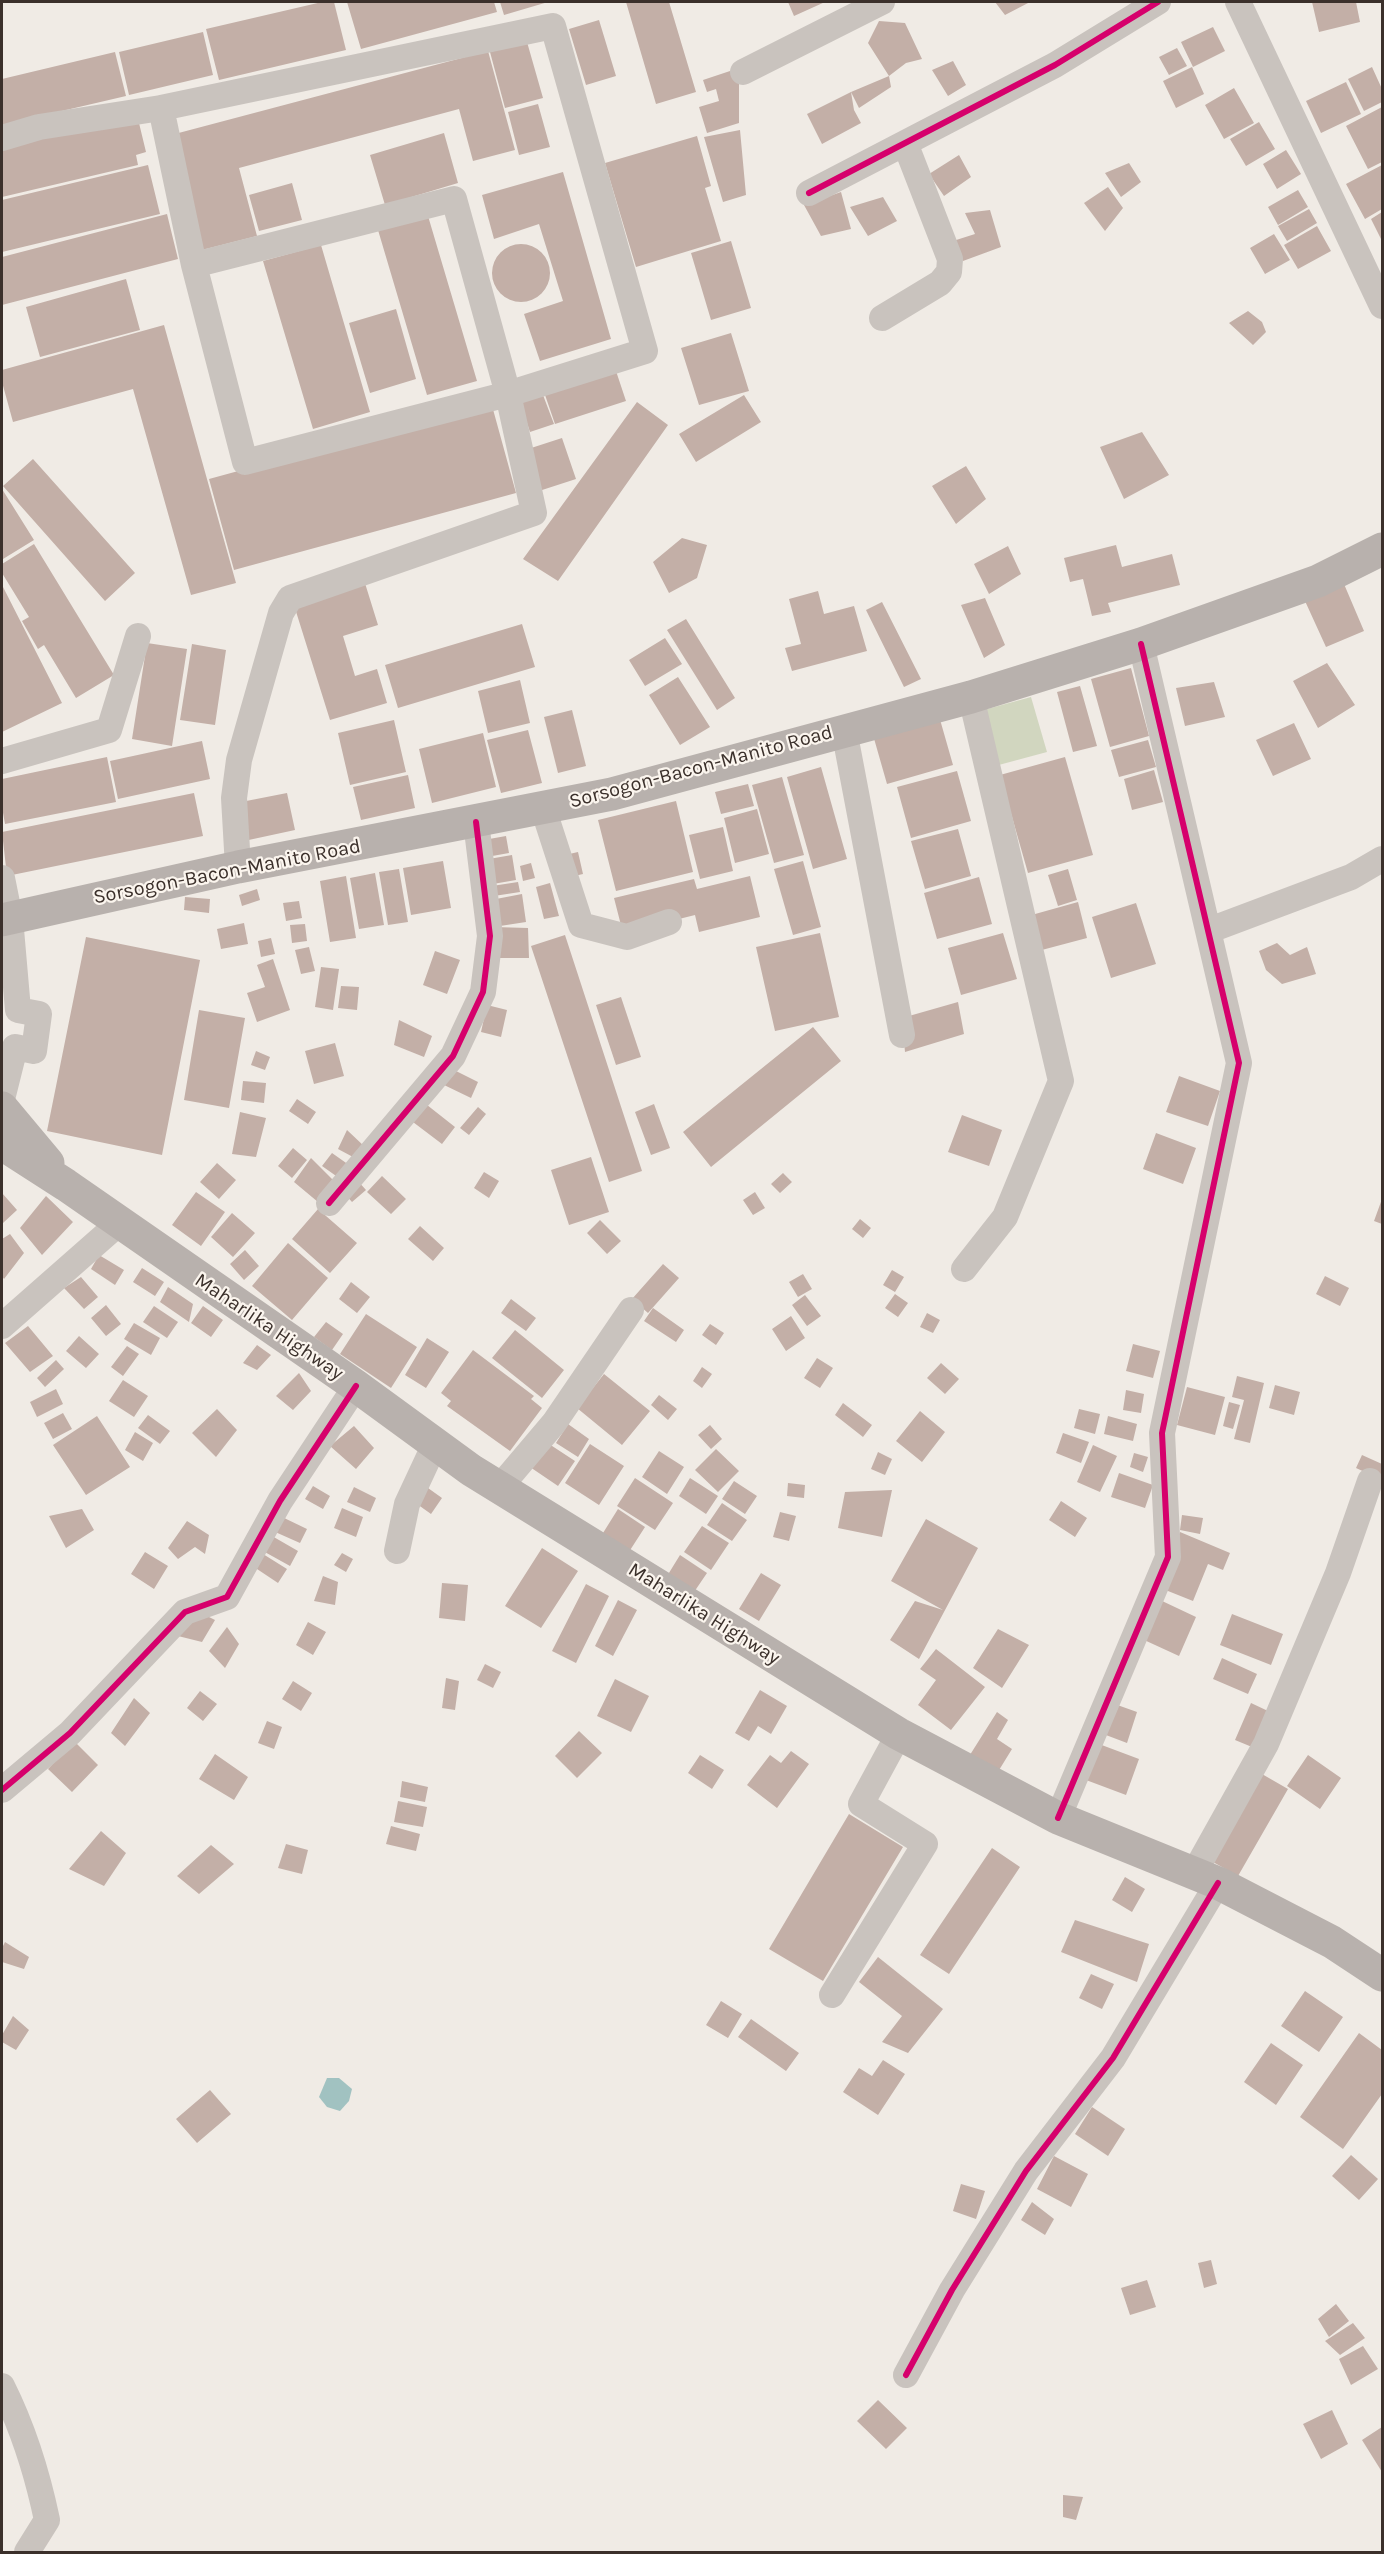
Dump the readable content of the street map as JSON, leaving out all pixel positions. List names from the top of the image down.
{
  "streets": {
    "main road": ["Sorsogon-Bacon-Manito Road", "Maharlika Highway"]
  }
}
